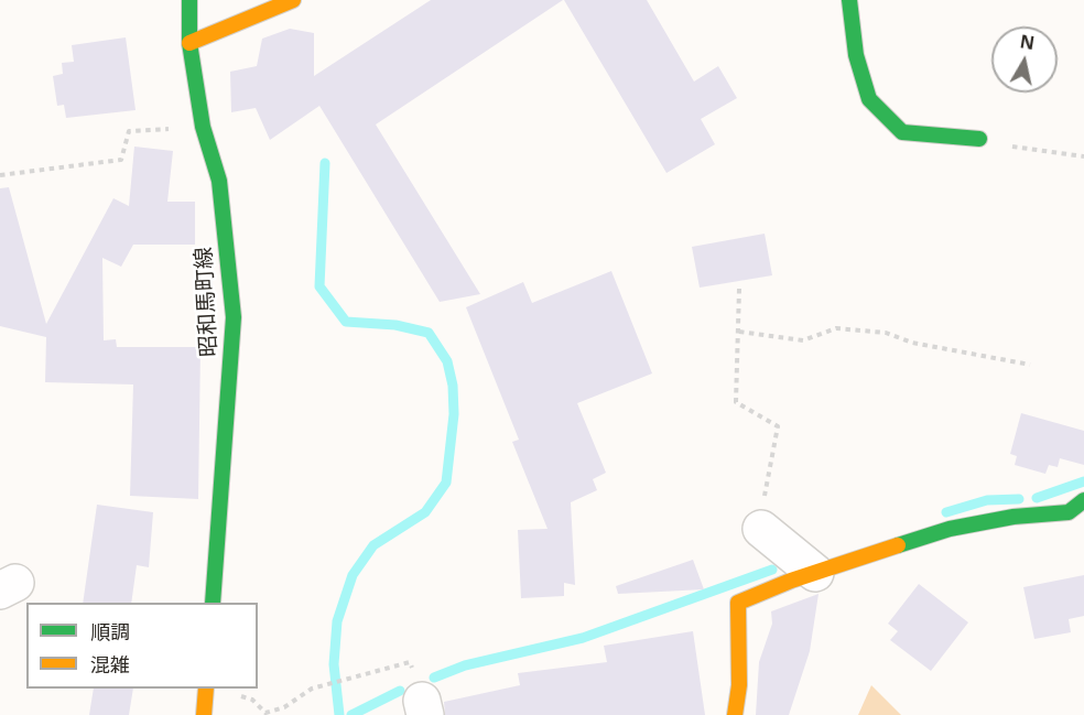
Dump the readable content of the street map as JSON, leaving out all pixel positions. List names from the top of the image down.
{
  "streets": {
    "street": ["昭和馬町線"]
  },
  "legend": ["順調", "混雑"],
  "north": "top"
}
